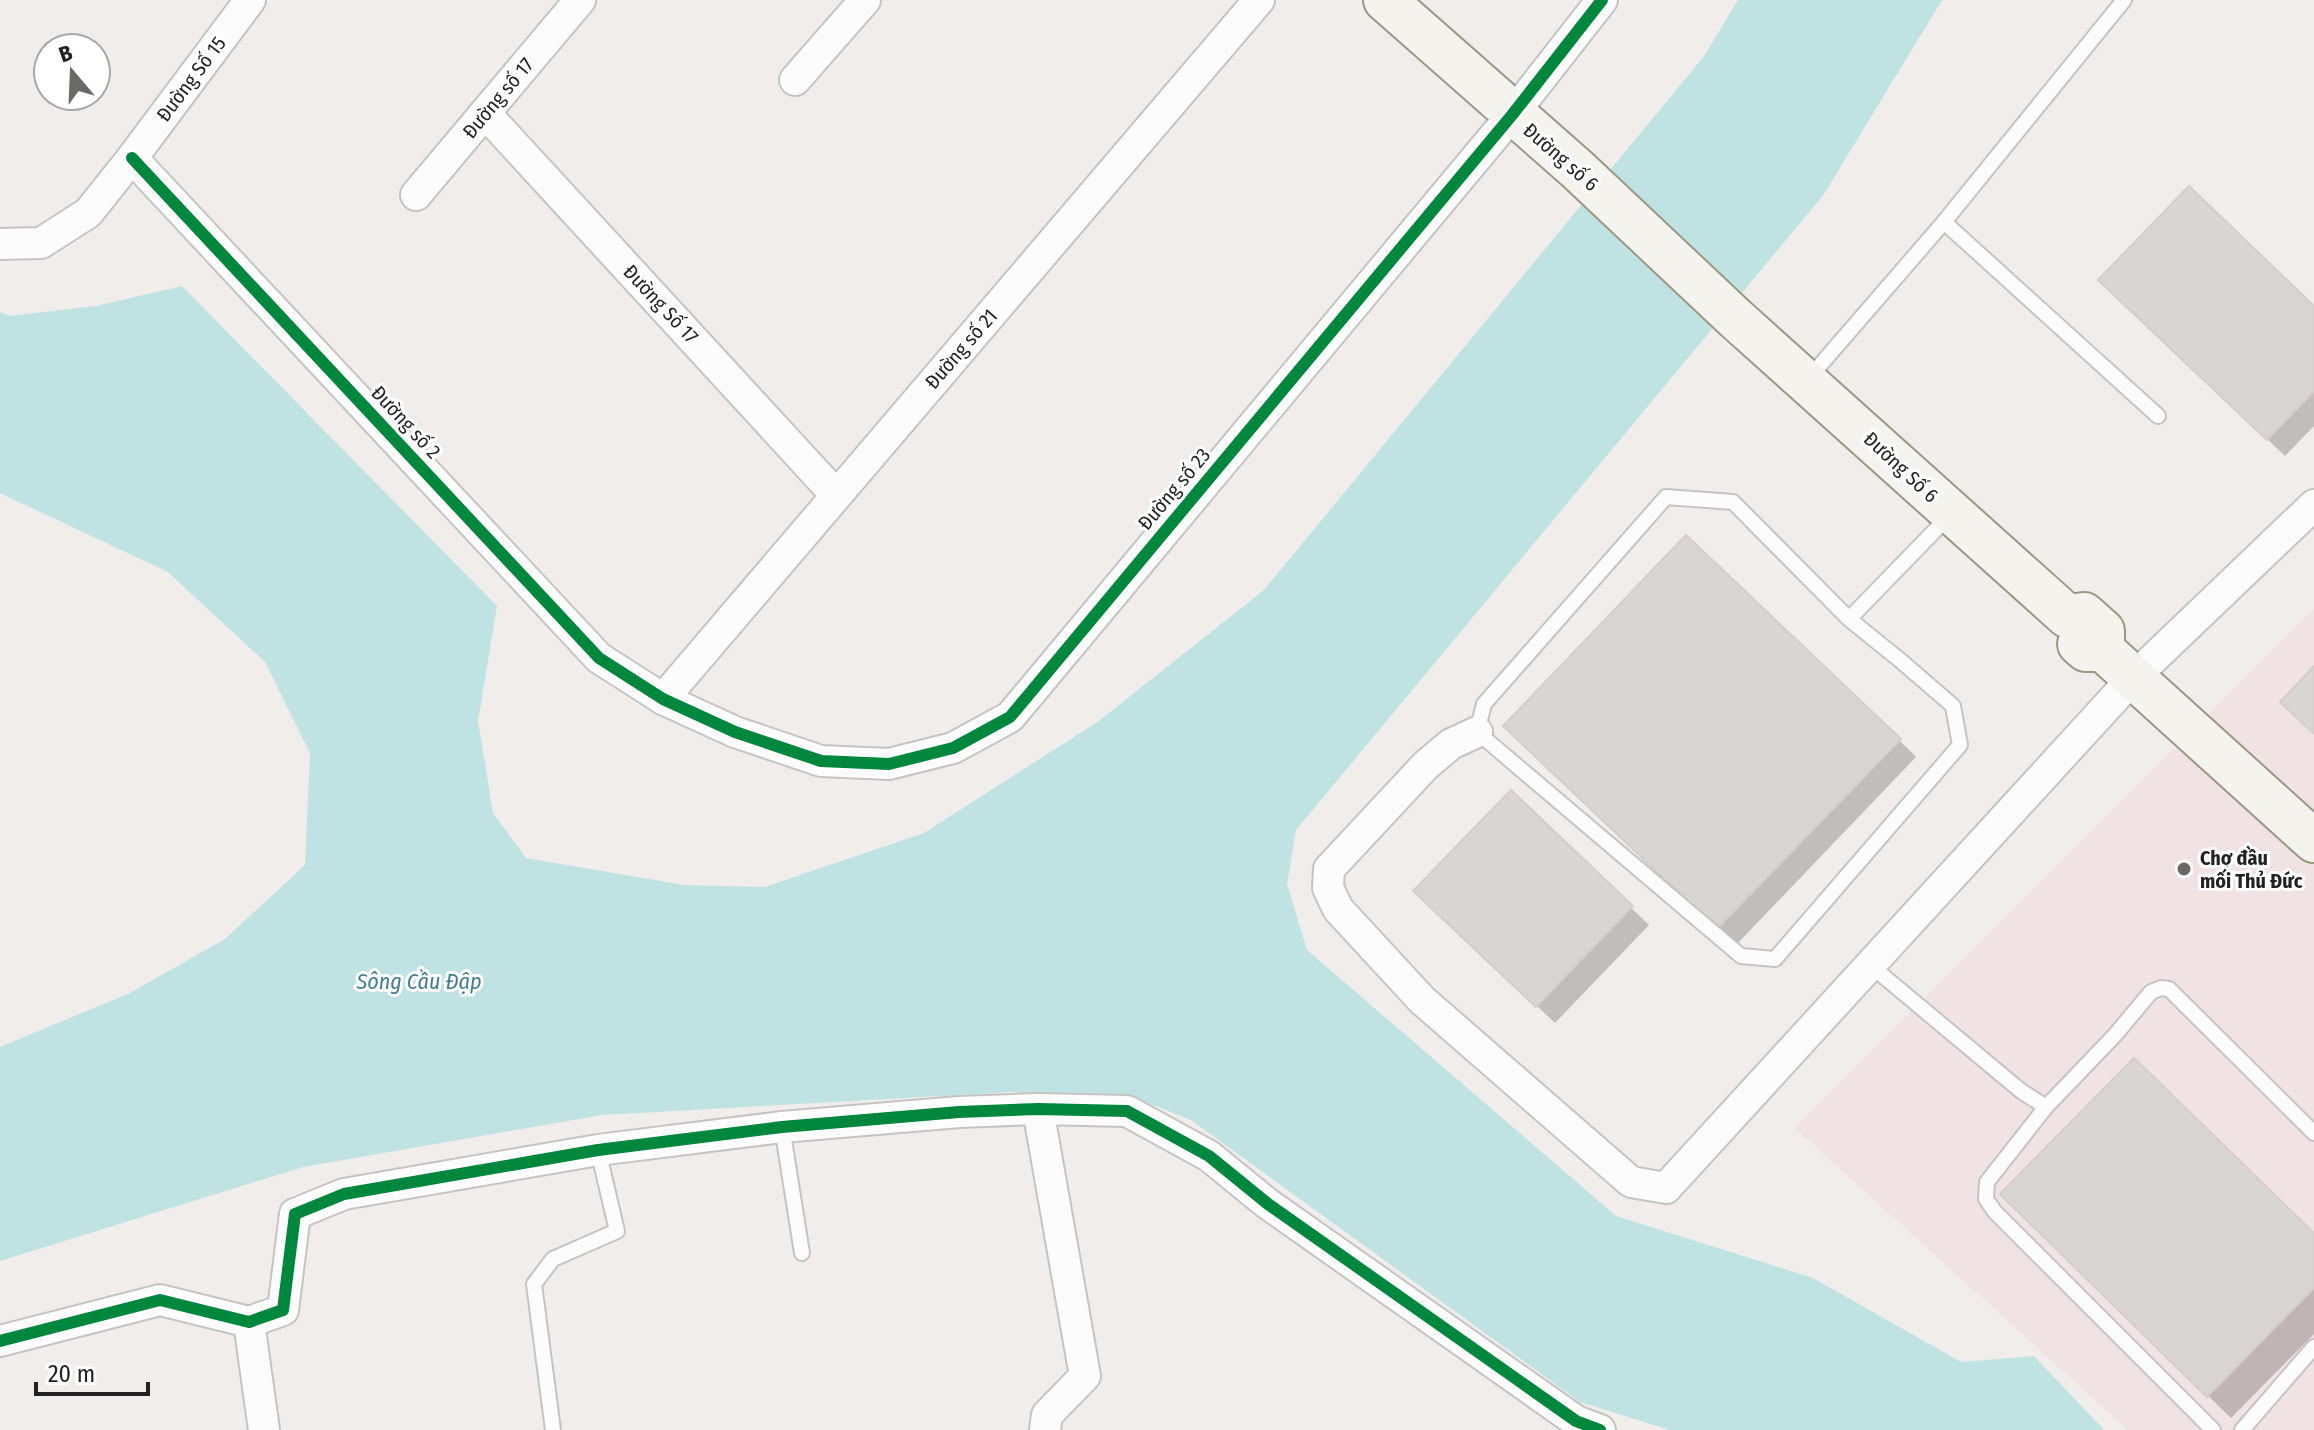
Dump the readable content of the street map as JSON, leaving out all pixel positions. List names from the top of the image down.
{
  "streets": {
    "street": [
      "Đường Số 15",
      "Đường số 17",
      "Đường số 6",
      "Đường Số 17",
      "Đường số 21",
      "Đường số 2",
      "Đường Số 6",
      "Đường số 23"
    ]
  },
  "crossings": [
    ["Đường Số 15", "Đường số 2"],
    ["Đường số 17", "Đường Số 17"],
    ["Đường số 6", "Đường Số 6"],
    ["Đường số 6", "Đường số 23"],
    ["Đường Số 17", "Đường số 21"],
    ["Đường số 21", "Đường số 2"],
    ["Đường số 21", "Đường số 23"],
    ["Đường số 2", "Đường số 23"]
  ],
  "water": ["Sông Cầu Đập"],
  "places": ["Chợ đầu mối Thủ Đức"],
  "scale_bar": "20 m",
  "north": "top"
}
